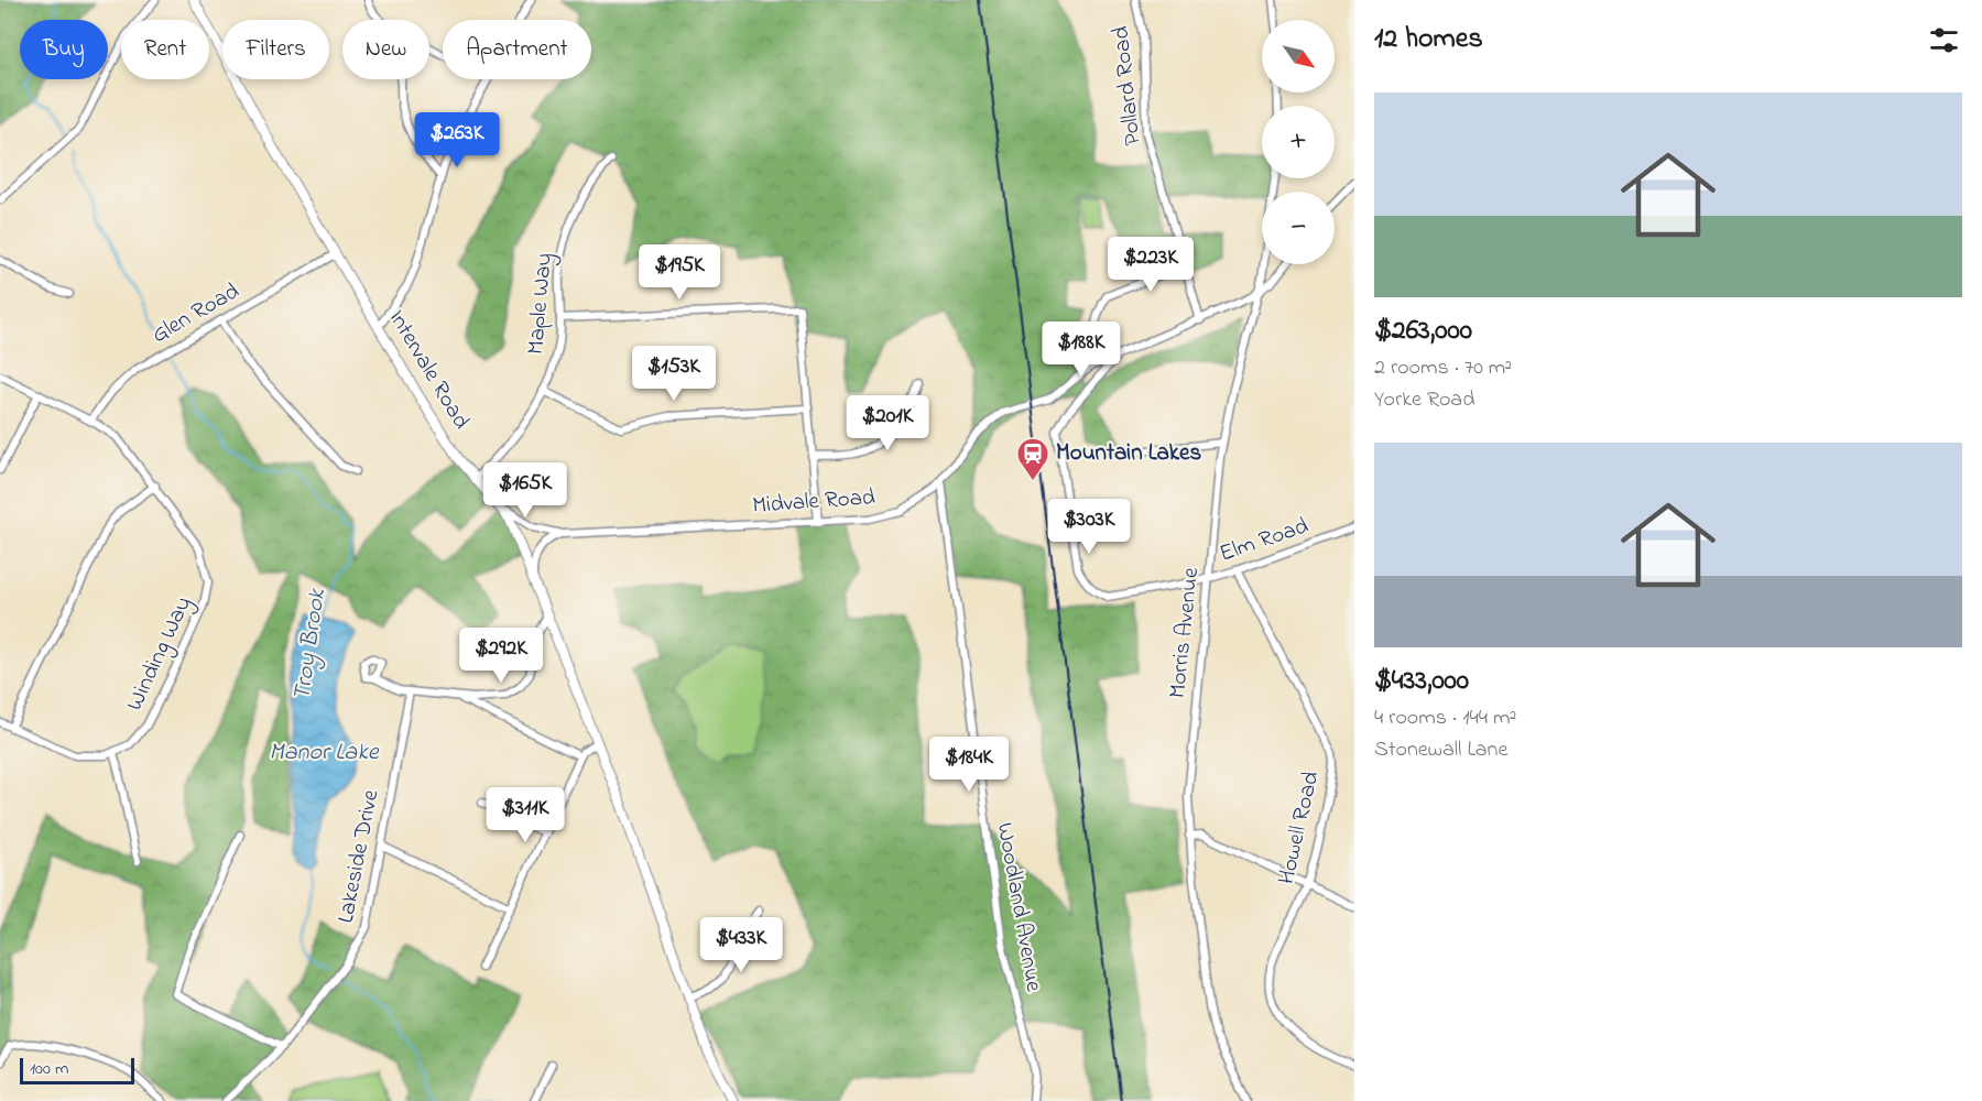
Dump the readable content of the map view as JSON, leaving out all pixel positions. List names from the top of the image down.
{
  "streets": {
    "street": [
      "Pollard Road",
      "Maple Way",
      "Glen Road",
      "Intervale Road",
      "Midvale Road",
      "Elm Road",
      "Morris Avenue",
      "Winding Way",
      "Howell Road",
      "Lakeside Drive",
      "Woodland Avenue"
    ]
  },
  "crossings": [
    ["Pollard Road", "Midvale Road"],
    ["Maple Way", "Intervale Road"],
    ["Glen Road", "Intervale Road"],
    ["Glen Road", "Winding Way"],
    ["Intervale Road", "Midvale Road"],
    ["Midvale Road", "Elm Road"],
    ["Midvale Road", "Morris Avenue"],
    ["Midvale Road", "Woodland Avenue"],
    ["Elm Road", "Morris Avenue"],
    ["Elm Road", "Howell Road"]
  ],
  "water": ["Troy Brook", "Manor Lake"],
  "places": {
    "station": ["Mountain Lakes"]
  },
  "scale_bar": "100 m",
  "north": "bottom right",
  "page": {
    "heading": "12 homes",
    "map_buttons": ["+", "−"],
    "chip": [
      "Buy",
      "Rent",
      "Filters",
      "New",
      "Apartment"
    ],
    "list": [
      {
        "name": "$263,000",
        "note": "2 rooms · 70 m² · Yorke Road"
      },
      {
        "name": "$433,000",
        "note": "4 rooms · 144 m² · Stonewall Lane"
      }
    ],
    "price": [
      "$263K",
      "$223K",
      "$195K",
      "$188K",
      "$153K",
      "$201K",
      "$165K",
      "$303K",
      "$292K",
      "$184K",
      "$311K",
      "$433K"
    ],
    "scale": "100 m"
  }
}
